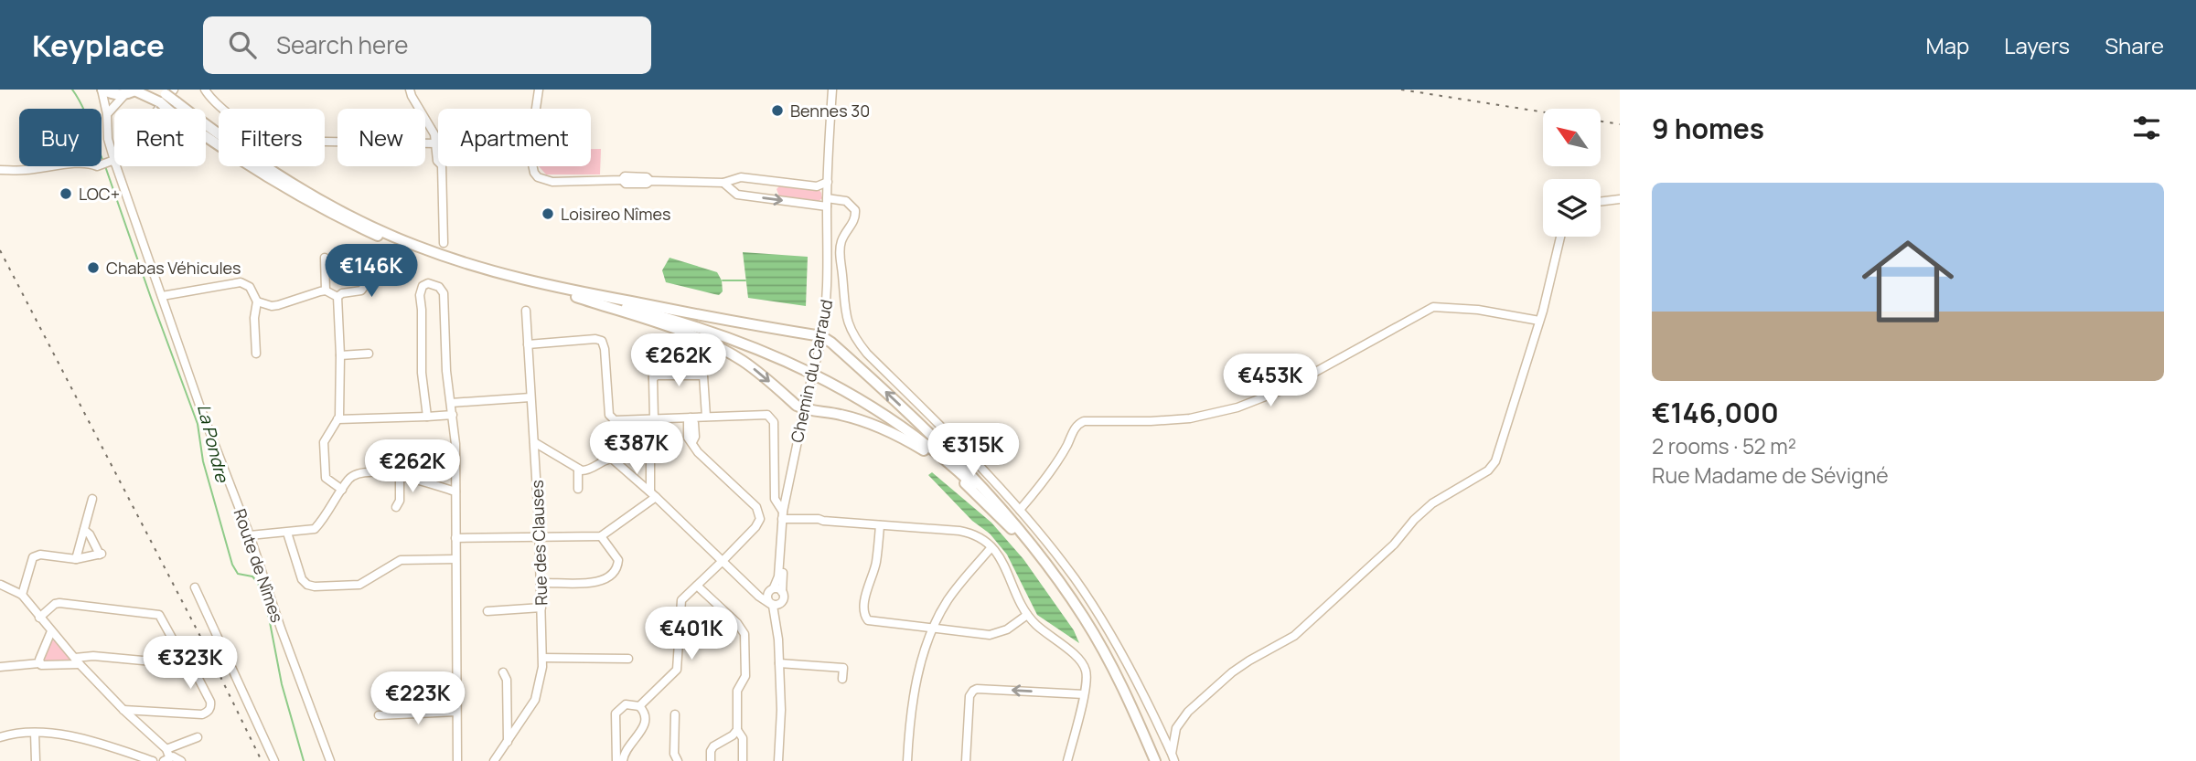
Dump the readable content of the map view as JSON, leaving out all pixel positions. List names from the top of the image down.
{
  "streets": {
    "street": ["Chemin du Carraud", "Rue des Clauses", "Route de Nîmes"]
  },
  "water": ["La Pondre"],
  "places": [
    "Bennes 30",
    "LOC+",
    "Loisireo Nîmes",
    "Chabas Véhicules"
  ],
  "north": "top left",
  "page": {
    "header": "Keyplace",
    "search": "Search here",
    "nav": ["Map", "Layers", "Share"],
    "heading": "9 homes",
    "chip": [
      "Buy",
      "Rent",
      "Filters",
      "New",
      "Apartment"
    ],
    "list": [
      {
        "name": "€146,000",
        "note": "2 rooms · 52 m² · Rue Madame de Sévigné"
      }
    ],
    "price": [
      "€146K",
      "€262K",
      "€453K",
      "€387K",
      "€315K",
      "€262K",
      "€401K",
      "€323K",
      "€223K"
    ]
  }
}
